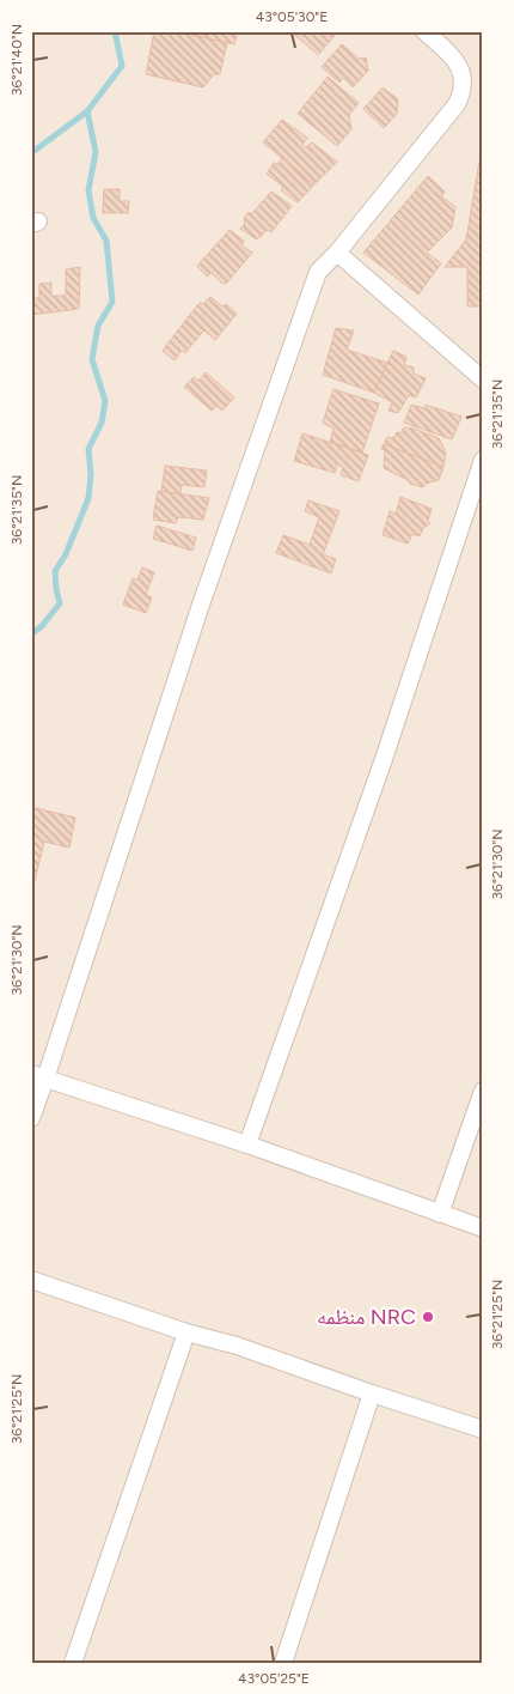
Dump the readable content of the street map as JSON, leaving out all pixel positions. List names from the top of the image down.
{
  "places": ["منظمه NRC"],
  "coordinates": [
    "43°05'30\"E",
    "36°21'40\"N",
    "36°21'35\"N",
    "36°21'30\"N",
    "36°21'25\"N",
    "43°05'25\"E"
  ]
}
